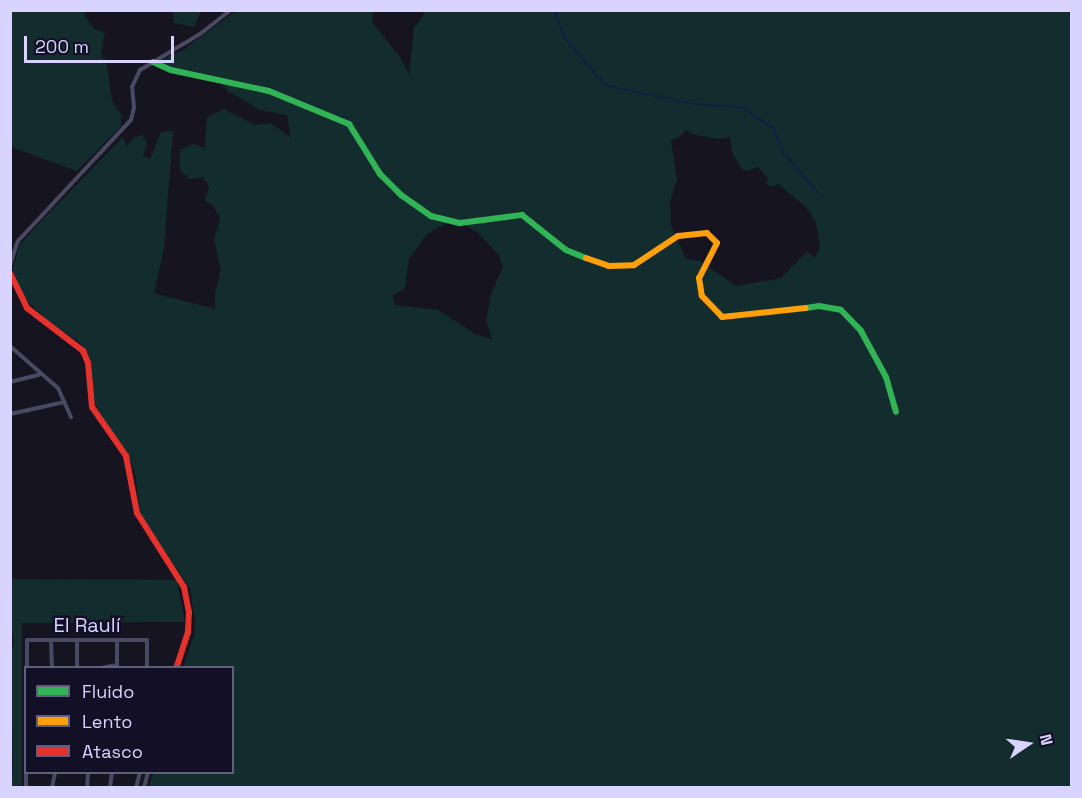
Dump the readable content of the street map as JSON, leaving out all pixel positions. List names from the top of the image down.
{
  "streets": {
    "street": ["El Raulí"]
  },
  "legend": ["Fluido", "Lento", "Atasco"],
  "scale_bar": "200 m",
  "north": "right"
}
